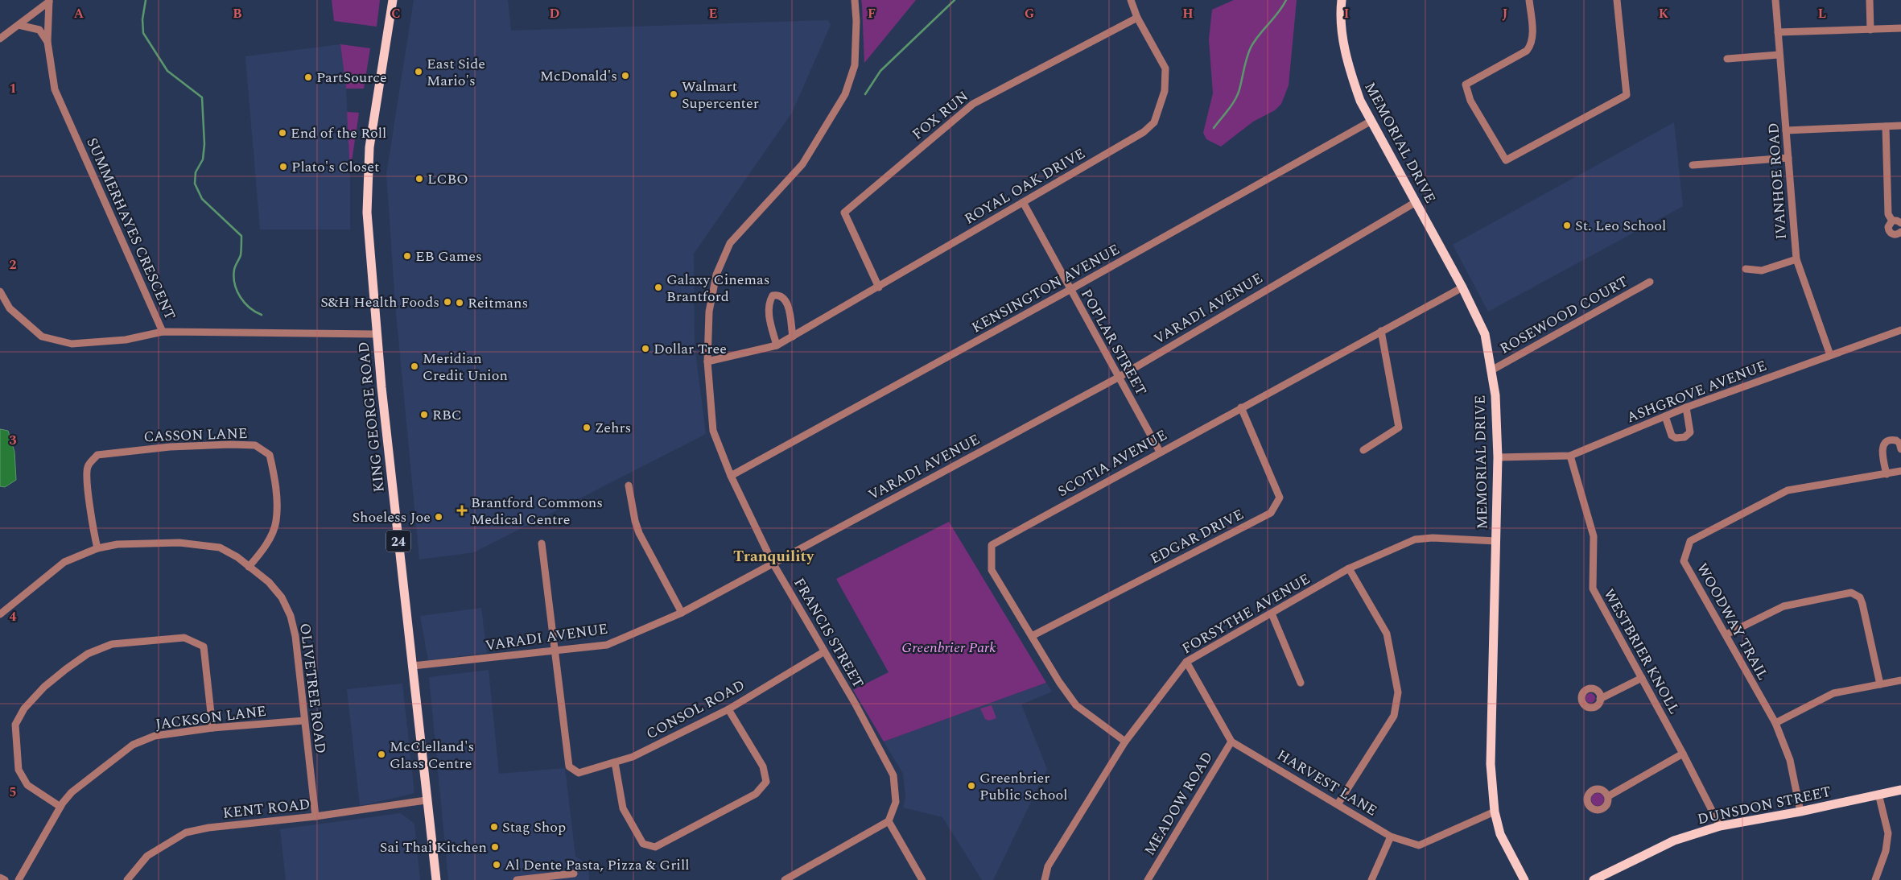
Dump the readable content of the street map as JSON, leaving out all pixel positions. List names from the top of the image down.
{
  "streets": {
    "main road": [
      "MEMORIAL DRIVE",
      "KING GEORGE ROAD",
      "24",
      "DUNSDON STREET"
    ],
    "street": [
      "FOX RUN",
      "IVANHOE ROAD",
      "ROYAL OAK DRIVE",
      "SUMMERHAYES CRESCENT",
      "KENSINGTON AVENUE",
      "VARADI AVENUE",
      "ROSEWOOD COURT",
      "POPLAR STREET",
      "ASHGROVE AVENUE",
      "CASSON LANE",
      "SCOTIA AVENUE",
      "EDGAR DRIVE",
      "FORSYTHE AVENUE",
      "WOODWAY TRAIL",
      "FRANCIS STREET",
      "WESTBRIER KNOLL",
      "OLIVETREE ROAD",
      "CONSOL ROAD",
      "JACKSON LANE",
      "HARVEST LANE",
      "MEADOW ROAD",
      "KENT ROAD"
    ]
  },
  "crossings": [
    ["FOX RUN", "ROYAL OAK DRIVE"],
    ["MEMORIAL DRIVE", "KENSINGTON AVENUE"],
    ["MEMORIAL DRIVE", "VARADI AVENUE"],
    ["MEMORIAL DRIVE", "ROSEWOOD COURT"],
    ["MEMORIAL DRIVE", "ASHGROVE AVENUE"],
    ["MEMORIAL DRIVE", "SCOTIA AVENUE"],
    ["MEMORIAL DRIVE", "FORSYTHE AVENUE"],
    ["MEMORIAL DRIVE", "HARVEST LANE"],
    ["IVANHOE ROAD", "ASHGROVE AVENUE"],
    ["ROYAL OAK DRIVE", "POPLAR STREET"],
    ["ROYAL OAK DRIVE", "FRANCIS STREET"],
    ["SUMMERHAYES CRESCENT", "KING GEORGE ROAD"],
    ["KENSINGTON AVENUE", "POPLAR STREET"],
    ["KENSINGTON AVENUE", "FRANCIS STREET"],
    ["VARADI AVENUE", "POPLAR STREET"],
    ["VARADI AVENUE", "KING GEORGE ROAD"],
    ["VARADI AVENUE", "FRANCIS STREET"],
    ["VARADI AVENUE", "CONSOL ROAD"],
    ["POPLAR STREET", "SCOTIA AVENUE"],
    ["ASHGROVE AVENUE", "WESTBRIER KNOLL"],
    ["KING GEORGE ROAD", "KENT ROAD"],
    ["CASSON LANE", "OLIVETREE ROAD"],
    ["SCOTIA AVENUE", "EDGAR DRIVE"],
    ["SCOTIA AVENUE", "FORSYTHE AVENUE"],
    ["FORSYTHE AVENUE", "HARVEST LANE"],
    ["WOODWAY TRAIL", "DUNSDON STREET"],
    ["FRANCIS STREET", "CONSOL ROAD"],
    ["WESTBRIER KNOLL", "DUNSDON STREET"],
    ["OLIVETREE ROAD", "JACKSON LANE"],
    ["OLIVETREE ROAD", "KENT ROAD"],
    ["HARVEST LANE", "MEADOW ROAD"]
  ],
  "districts": ["Tranquility"],
  "parks": ["Greenbrier Park"],
  "places": {
    "other": [
      "East Side Mario's",
      "McDonald's",
      "PartSource",
      "Walmart Supercenter",
      "End of the Roll",
      "Plato's Closet",
      "LCBO",
      "St. Leo School",
      "EB Games",
      "Galaxy Cinemas Brantford",
      "S&H Health Foods",
      "Reitmans",
      "Dollar Tree",
      "Meridian Credit Union",
      "RBC",
      "Zehrs",
      "Shoeless Joe",
      "McClelland's Glass Centre",
      "Greenbrier Public School",
      "Stag Shop",
      "Sai Thai Kitchen",
      "Al Dente Pasta, Pizza & Grill"
    ],
    "health": ["Brantford Commons Medical Centre"]
  },
  "grid": {
    "columns": [
      "A",
      "B",
      "C",
      "D",
      "E",
      "F",
      "G",
      "H",
      "I",
      "J",
      "K",
      "L"
    ],
    "rows": [
      "1",
      "2",
      "3",
      "4",
      "5"
    ]
  }
}
